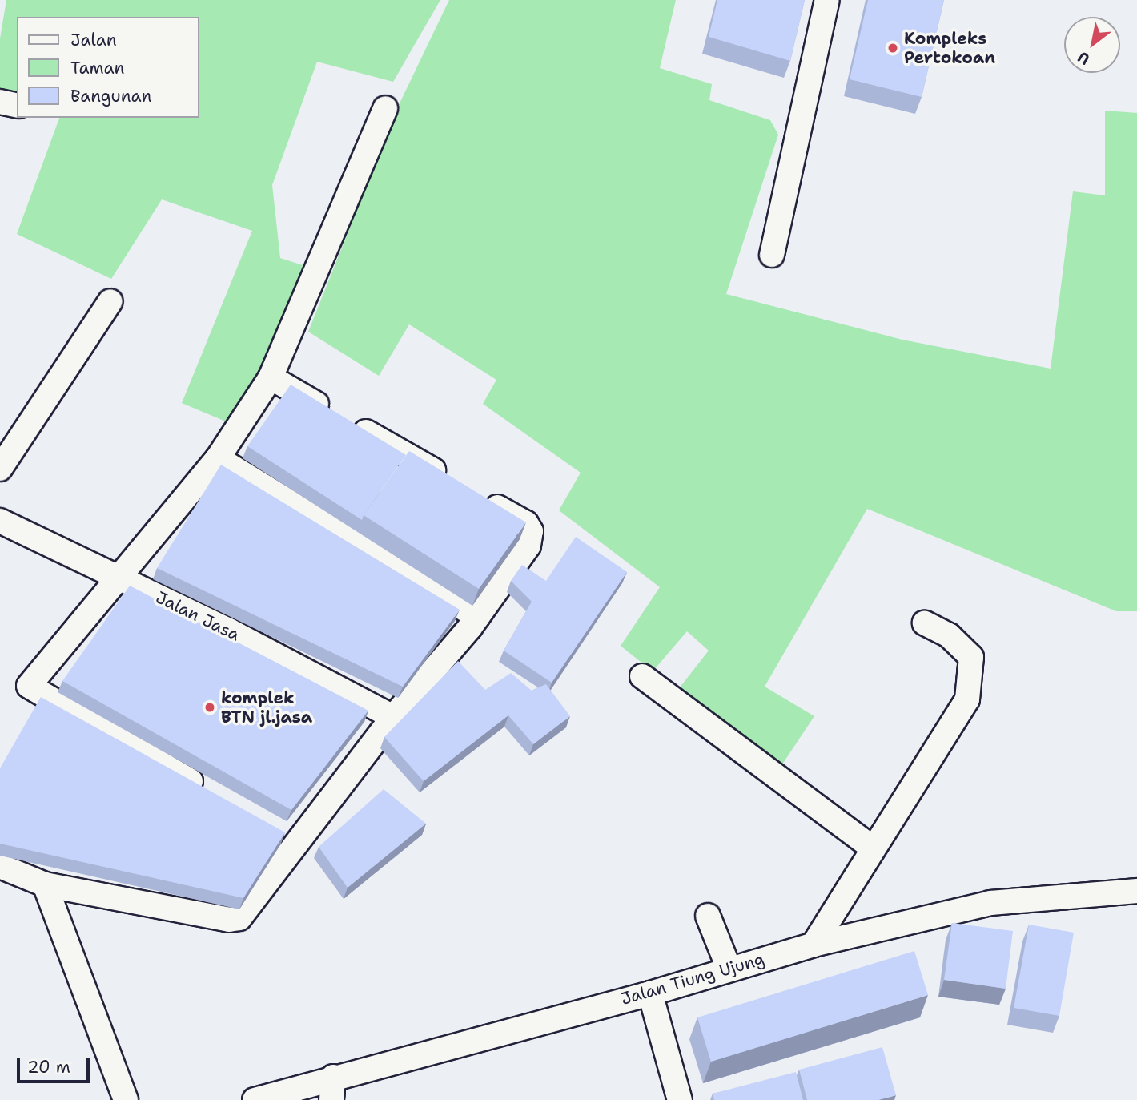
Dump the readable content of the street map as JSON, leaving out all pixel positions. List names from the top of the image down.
{
  "streets": {
    "street": ["Jalan Jasa", "Jalan Tiung Ujung"]
  },
  "places": ["Kompleks Pertokoan", "komplek BTN jl.jasa"],
  "legend": ["Jalan", "Taman", "Bangunan"],
  "scale_bar": "20 m",
  "north": "bottom left"
}
